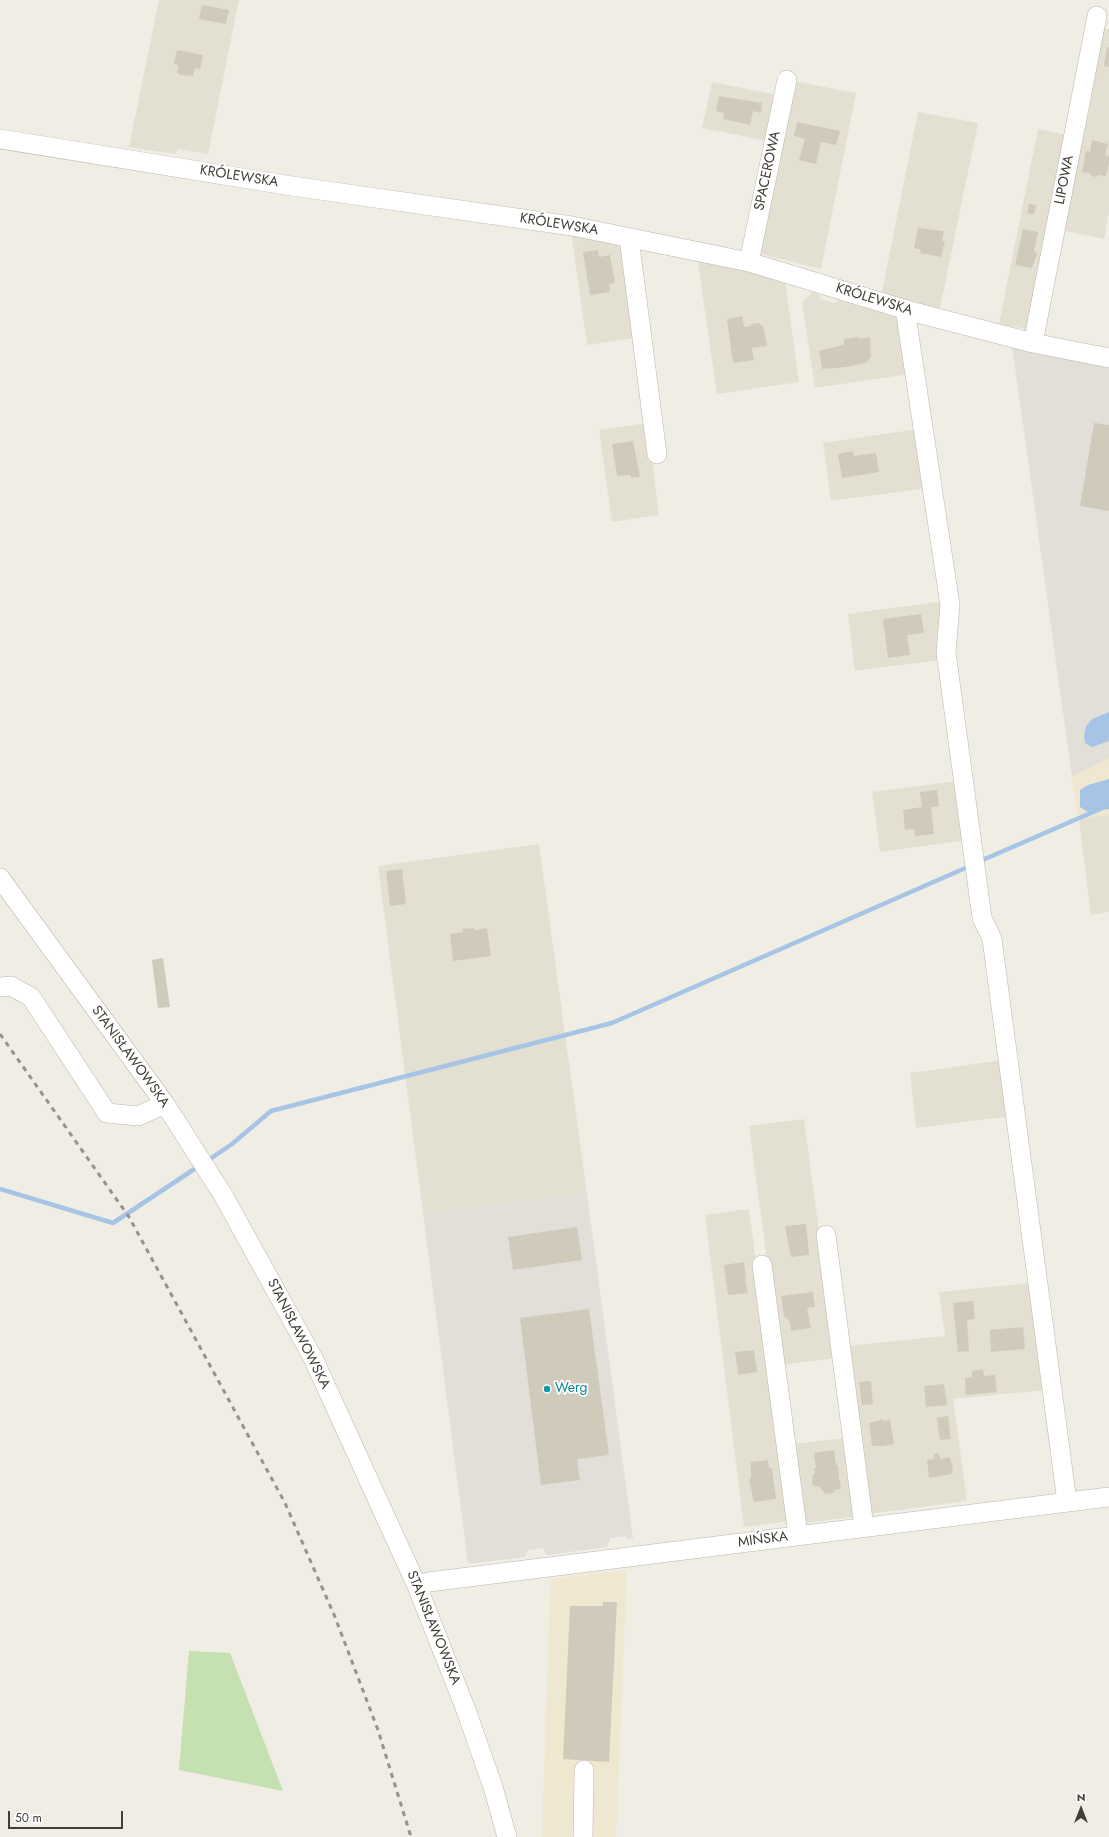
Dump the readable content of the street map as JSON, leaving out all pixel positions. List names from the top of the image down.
{
  "streets": {
    "street": [
      "SPACEROWA",
      "KRÓLEWSKA",
      "LIPOWA",
      "STANISŁAWOWSKA",
      "MIŃSKA"
    ]
  },
  "crossings": [
    ["SPACEROWA", "KRÓLEWSKA"],
    ["KRÓLEWSKA", "LIPOWA"],
    ["STANISŁAWOWSKA", "MIŃSKA"]
  ],
  "places": ["Werg"],
  "scale_bar": "50 m",
  "north": "top"
}
